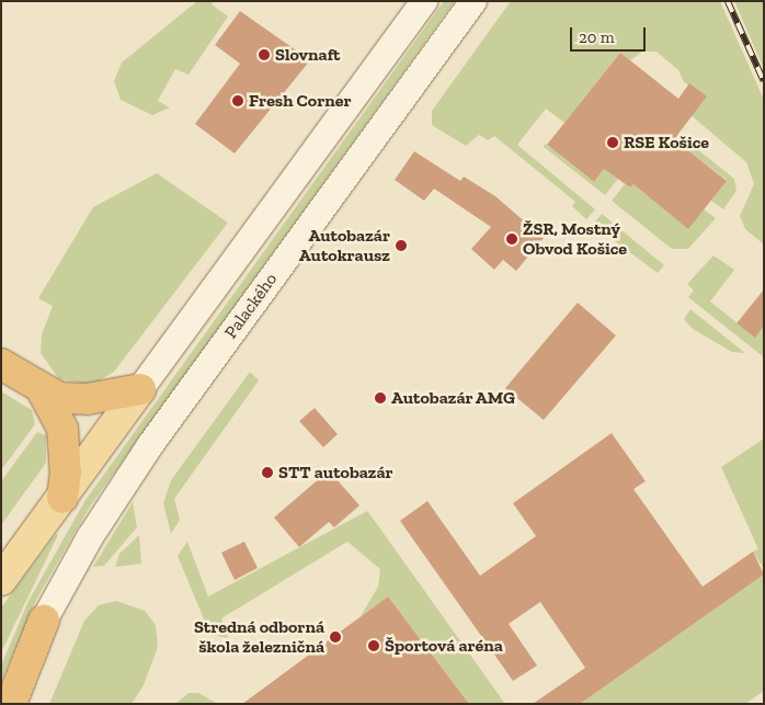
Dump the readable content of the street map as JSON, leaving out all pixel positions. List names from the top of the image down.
{
  "streets": {
    "street": ["Palackého"]
  },
  "places": [
    "Slovnaft",
    "Fresh Corner",
    "RSE Košice",
    "ŽSR, Mostný Obvod Košice",
    "Autobazár Autokrausz",
    "Autobazár AMG",
    "STT autobazár",
    "Stredná odborná škola železničná",
    "Športová aréna"
  ],
  "scale_bar": "20 m"
}
